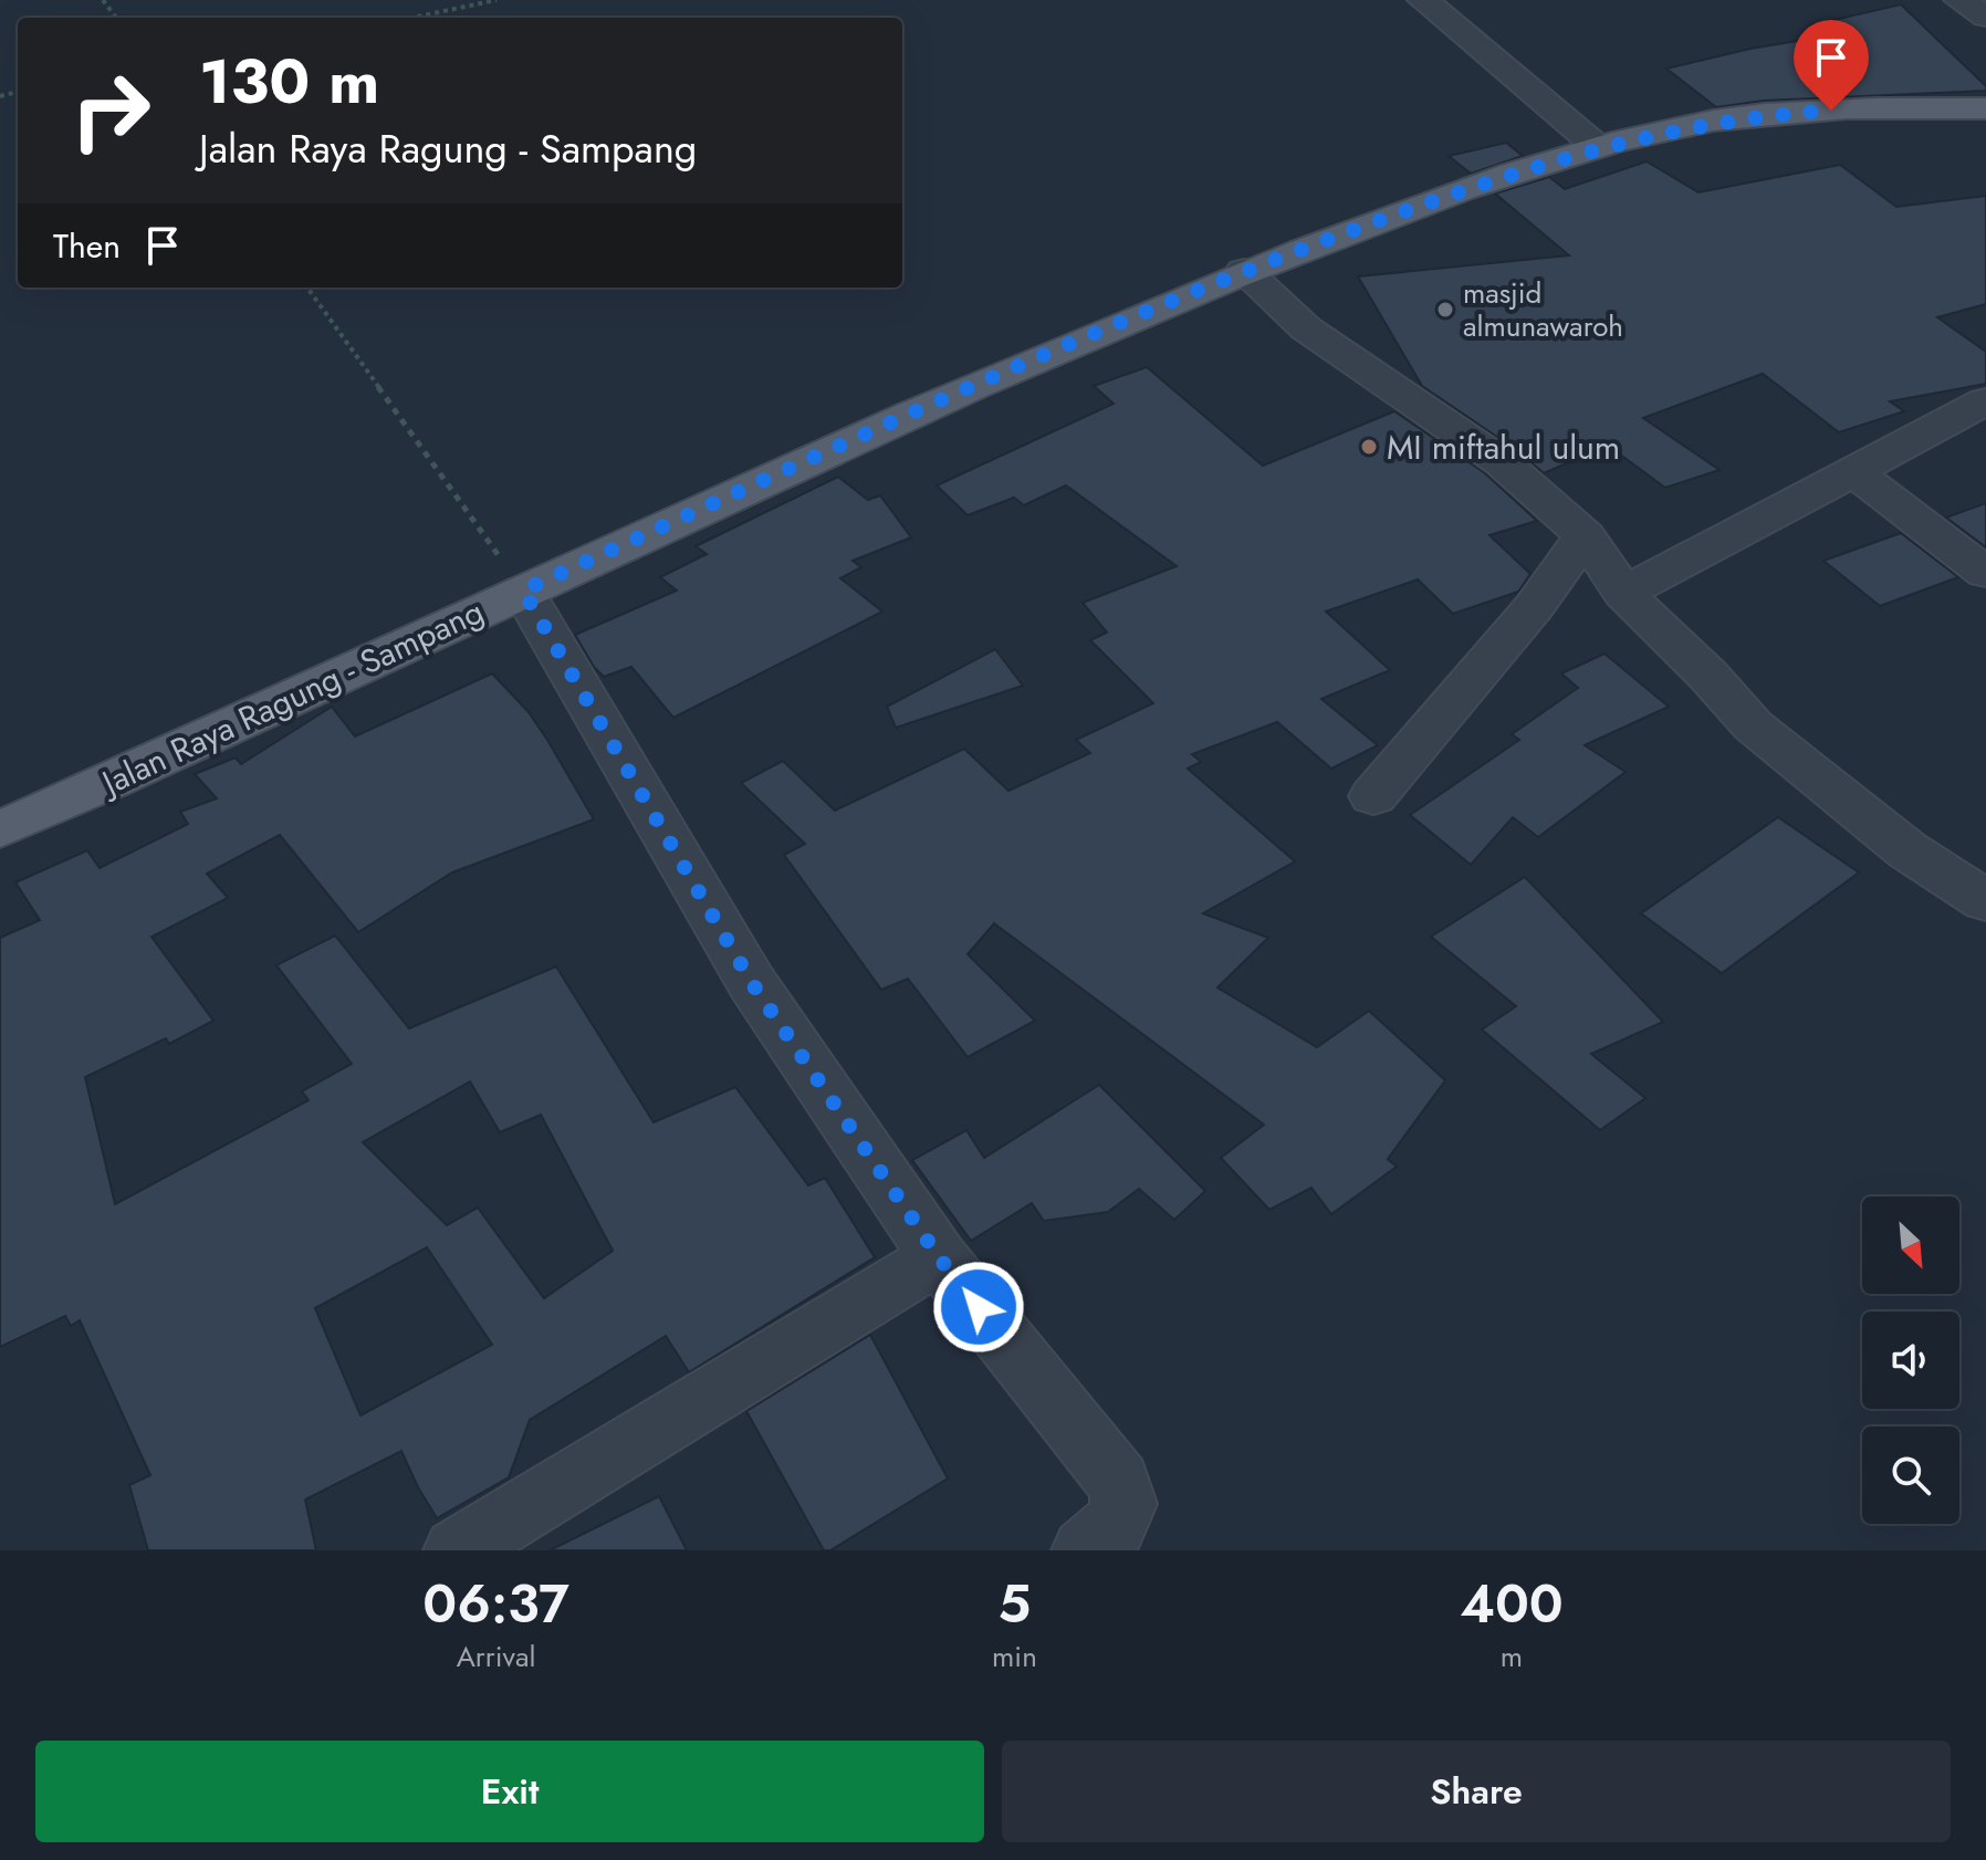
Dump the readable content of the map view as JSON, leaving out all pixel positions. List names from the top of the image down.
{
  "streets": {
    "main road": ["Jalan Raya Ragung - Sampang"]
  },
  "places": ["masjid almunawaroh", "MI miftahul ulum"],
  "north": "bottom right",
  "page": {
    "turn": ["130 m", "Jalan Raya Ragung - Sampang"],
    "then": "Then",
    "eta": [
      "06:37",
      "Arrival",
      "5",
      "min",
      "400",
      "m"
    ],
    "buttons": ["Exit", "Share"]
  }
}
